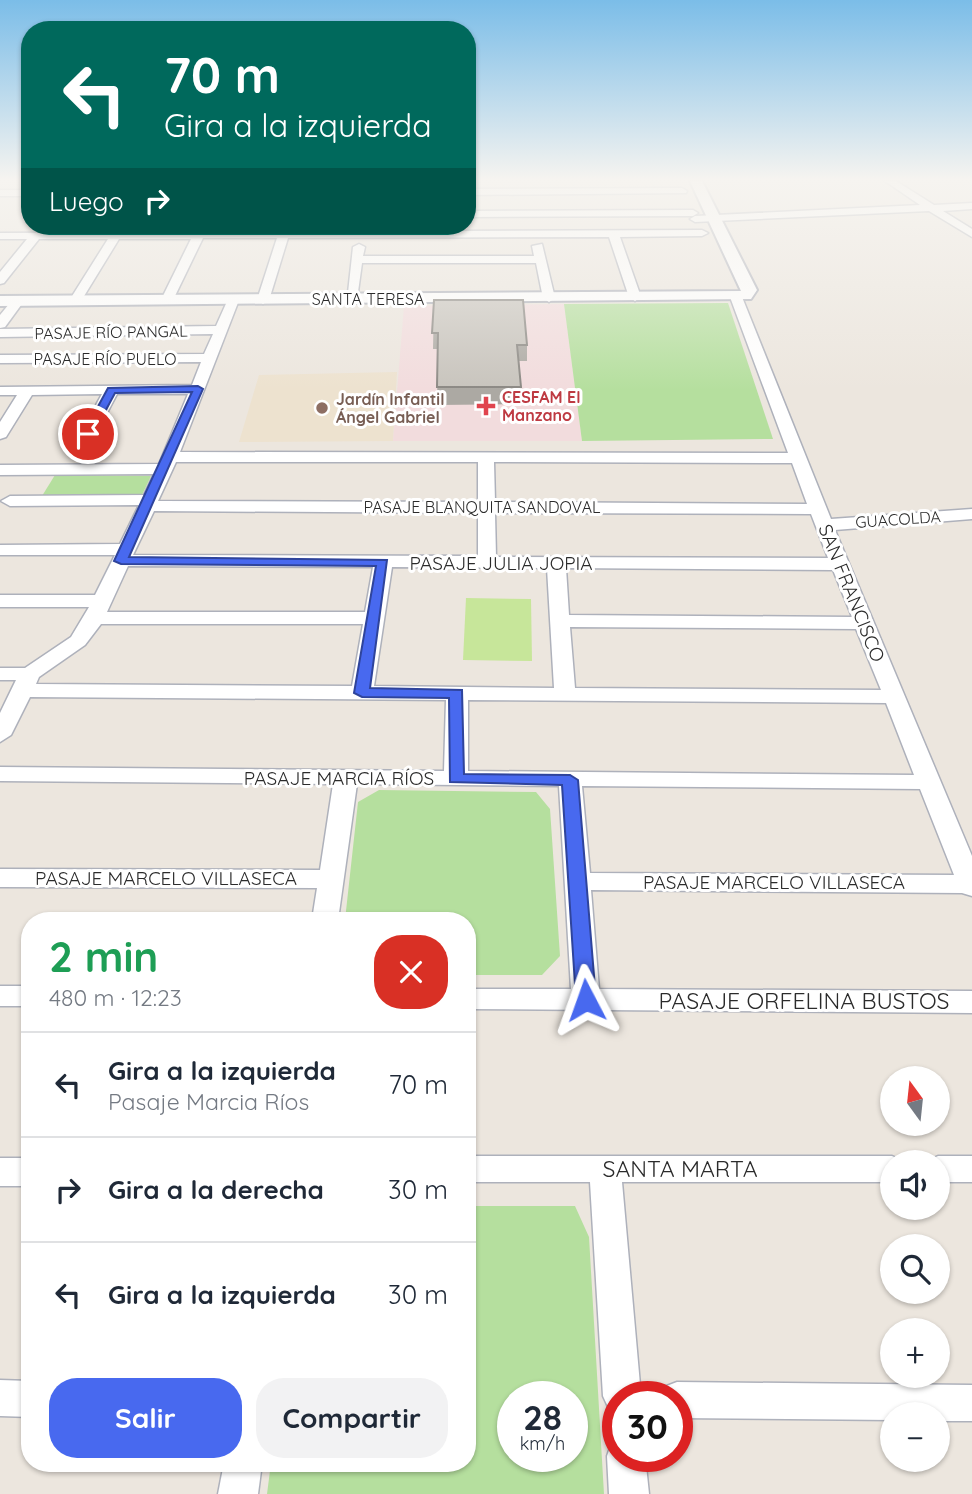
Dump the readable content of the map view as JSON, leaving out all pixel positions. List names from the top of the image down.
{
  "streets": {
    "street": [
      "SANTA TERESA",
      "PASAJE RÍO PANGAL",
      "PASAJE RÍO PUELO",
      "PASAJE BLANQUITA SANDOVAL",
      "GUACOLDA",
      "PASAJE JULIA JOPIA",
      "SAN FRANCISCO",
      "PASAJE MARCIA RÍOS",
      "PASAJE MARCELO VILLASECA",
      "PASAJE ORFELINA BUSTOS",
      "SANTA MARTA"
    ]
  },
  "crossings": [
    ["SANTA TERESA", "SAN FRANCISCO"],
    ["PASAJE BLANQUITA SANDOVAL", "GUACOLDA"],
    ["PASAJE BLANQUITA SANDOVAL", "SAN FRANCISCO"],
    ["GUACOLDA", "SAN FRANCISCO"],
    ["PASAJE JULIA JOPIA", "SAN FRANCISCO"],
    ["SAN FRANCISCO", "PASAJE MARCIA RÍOS"],
    ["SAN FRANCISCO", "PASAJE MARCELO VILLASECA"]
  ],
  "places": {
    "health": ["CESFAM El Manzano"],
    "other": ["Jardín Infantil Ángel Gabriel"]
  },
  "north": "top",
  "page": {
    "turn": ["70 m", "Gira a la izquierda"],
    "then": "Luego",
    "heading": ["2 min", "480 m · 12:23"],
    "list": [
      {
        "name": "Gira a la izquierda",
        "note": "Pasaje Marcia Ríos",
        "value": "70 m"
      },
      {
        "name": "Gira a la derecha",
        "value": "30 m"
      },
      {
        "name": "Gira a la izquierda",
        "value": "30 m"
      }
    ],
    "map_buttons": ["+", "−"],
    "buttons": ["Salir", "Compartir"],
    "speed": "28 km/h",
    "limit": "30"
  }
}
